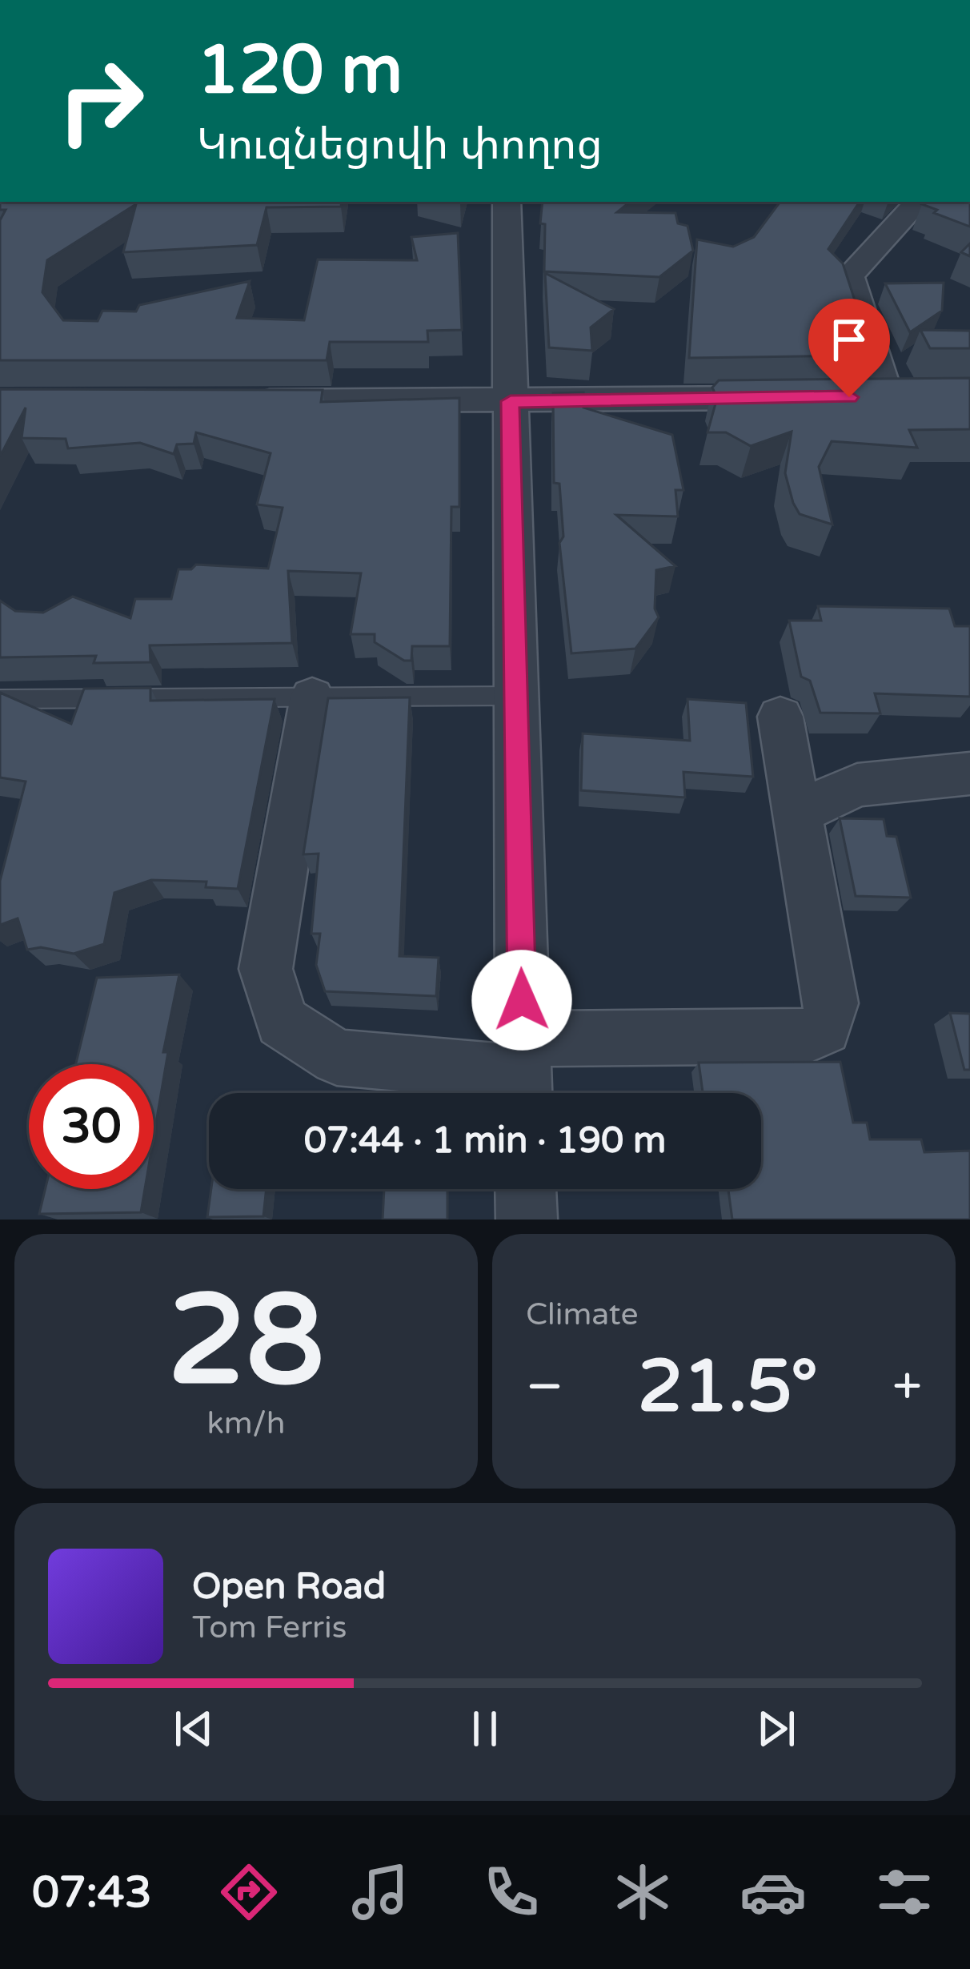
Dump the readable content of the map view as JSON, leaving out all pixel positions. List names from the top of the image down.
{
  "page": {
    "turn": ["120 m", "Կուզնեցովի փողոց"],
    "limit": "30",
    "trip": "07:44 · 1 min · 190 m",
    "tile": [
      ["28", "km/h"],
      "Climate"
    ],
    "heat": ["−", "21.5°", "+"],
    "song": ["Open Road", "Tom Ferris"],
    "tabs": "07:43"
  }
}
